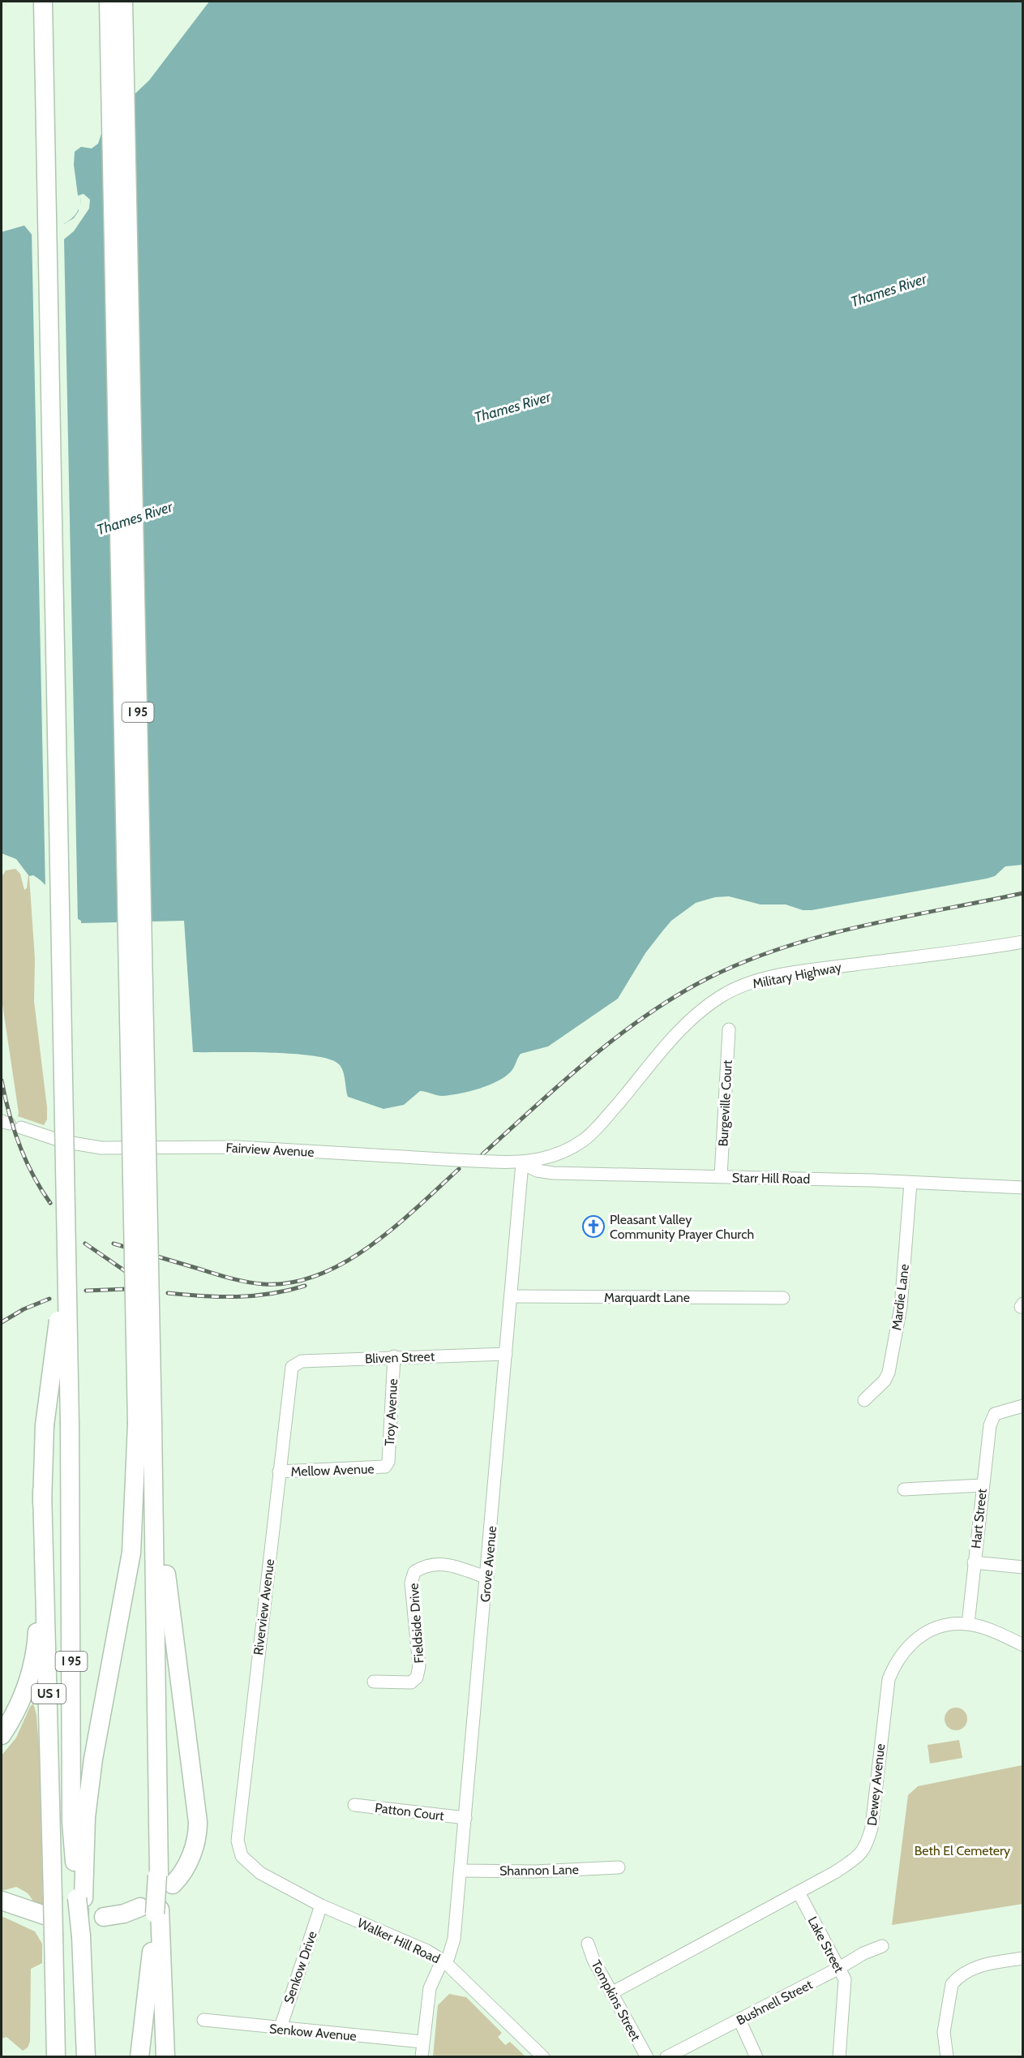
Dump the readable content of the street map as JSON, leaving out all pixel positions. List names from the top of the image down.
{
  "streets": {
    "highway": ["I 95", "US 1"],
    "street": [
      "Military Highway",
      "Burgeville Court",
      "Fairview Avenue",
      "Starr Hill Road",
      "Marquardt Lane",
      "Mardie Lane",
      "Bliven Street",
      "Troy Avenue",
      "Mellow Avenue",
      "Hart Street",
      "Grove Avenue",
      "Riverview Avenue",
      "Fieldside Drive",
      "Dewey Avenue",
      "Patton Court",
      "Shannon Lane",
      "Walker Hill Road",
      "Lake Street",
      "Senkow Drive",
      "Tompkins Street",
      "Bushnell Street",
      "Senkow Avenue"
    ]
  },
  "crossings": [
    ["I 95", "US 1"],
    ["Military Highway", "Fairview Avenue"],
    ["Military Highway", "Starr Hill Road"],
    ["Military Highway", "Grove Avenue"],
    ["Burgeville Court", "Starr Hill Road"],
    ["Fairview Avenue", "Starr Hill Road"],
    ["Fairview Avenue", "Grove Avenue"],
    ["Starr Hill Road", "Mardie Lane"],
    ["Starr Hill Road", "Grove Avenue"],
    ["Marquardt Lane", "Grove Avenue"],
    ["Bliven Street", "Troy Avenue"],
    ["Bliven Street", "Grove Avenue"],
    ["Bliven Street", "Riverview Avenue"],
    ["Troy Avenue", "Mellow Avenue"],
    ["Mellow Avenue", "Riverview Avenue"],
    ["Hart Street", "Dewey Avenue"],
    ["Grove Avenue", "Fieldside Drive"],
    ["Grove Avenue", "Patton Court"],
    ["Grove Avenue", "Shannon Lane"],
    ["Grove Avenue", "Walker Hill Road"],
    ["Grove Avenue", "Senkow Avenue"],
    ["Riverview Avenue", "Walker Hill Road"],
    ["Dewey Avenue", "Lake Street"],
    ["Dewey Avenue", "Tompkins Street"],
    ["Walker Hill Road", "Senkow Drive"],
    ["Lake Street", "Bushnell Street"],
    ["Senkow Drive", "Senkow Avenue"]
  ],
  "water": ["Thames River"],
  "parks": ["Beth El Cemetery"],
  "places": {
    "church": ["Pleasant Valley Community Prayer Church"]
  }
}
